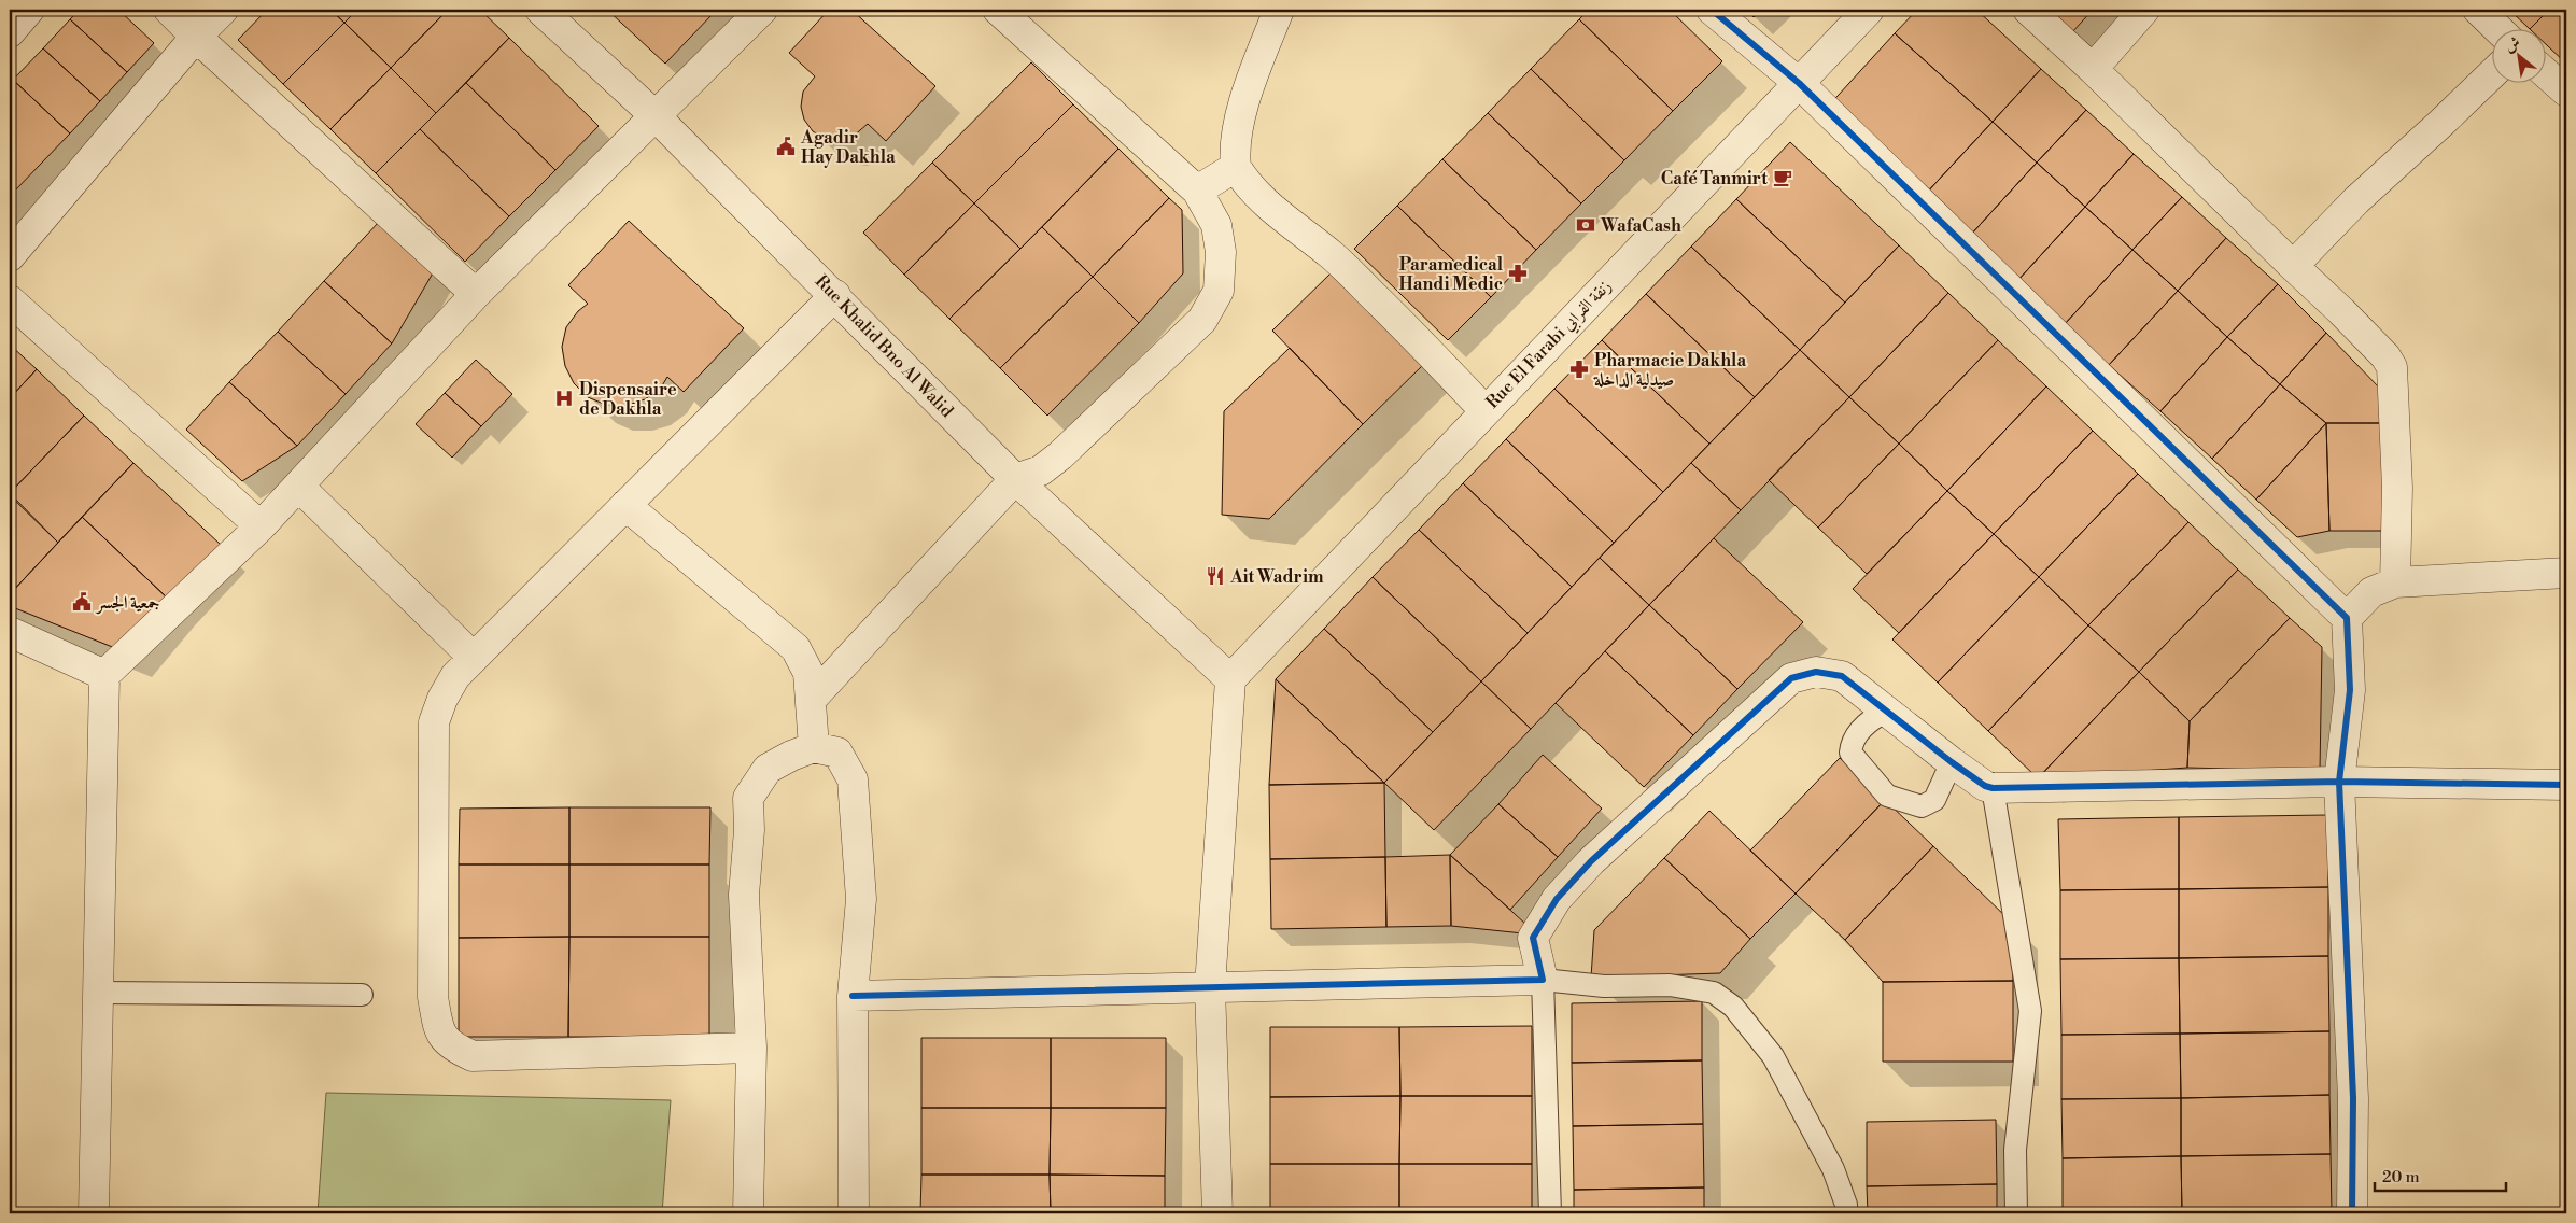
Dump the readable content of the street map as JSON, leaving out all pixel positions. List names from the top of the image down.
{
  "streets": {
    "street": ["Rue El Farabi زنقة الفرابي", "Rue Khalid Bno Al Walid"]
  },
  "crossings": [
    ["Rue El Farabi زنقة الفرابي", "Rue Khalid Bno Al Walid"]
  ],
  "places": {
    "public building": ["Agadir Hay Dakhla", "جمعية الجسر"],
    "cafe": ["Café Tanmirt"],
    "bank": ["WafaCash"],
    "pharmacy": ["Paramedical Handi Medic", "Pharmacie Dakhla صيدلية الداخلة"],
    "hospital": ["Dispensaire de Dakhla"],
    "restaurant": ["Ait Wadrim"]
  },
  "scale_bar": "20 m",
  "north": "top left"
}
